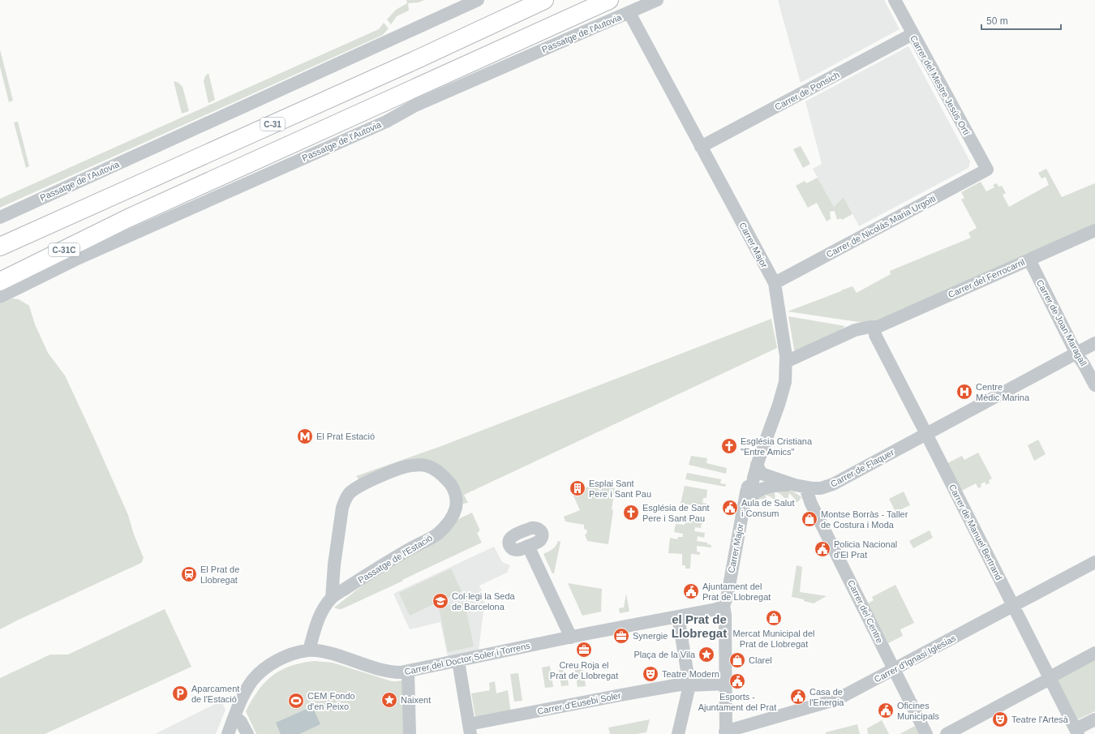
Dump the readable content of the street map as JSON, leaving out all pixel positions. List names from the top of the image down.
{
  "streets": {
    "highway": ["C-31", "C-31C"],
    "street": [
      "Passatge de l'Autovia",
      "Carrer del Mestre Jesús Ortí",
      "Carrer de Ponsich",
      "Carrer de Nicolás Maria Urgoiti",
      "Carrer Major",
      "Carrer del Ferrocarril",
      "Carrer de Joan Maragall",
      "Carrer de Flaquer",
      "Carrer de Manuel Bertrand",
      "Passatge de l'Estació",
      "Carrer del Centre",
      "Carrer del Doctor Soler i Torrens",
      "Carrer d'Ignasi Iglesias",
      "Carrer d'Eusebi Soler"
    ]
  },
  "crossings": [
    ["Passatge de l'Autovia", "Carrer Major"],
    ["Carrer del Mestre Jesús Ortí", "Carrer de Ponsich"],
    ["Carrer del Mestre Jesús Ortí", "Carrer de Nicolás Maria Urgoiti"],
    ["Carrer de Ponsich", "Carrer Major"],
    ["Carrer de Nicolás Maria Urgoiti", "Carrer Major"],
    ["Carrer Major", "Carrer del Ferrocarril"],
    ["Carrer Major", "Carrer de Flaquer"],
    ["Carrer del Ferrocarril", "Carrer de Joan Maragall"],
    ["Carrer del Ferrocarril", "Carrer de Manuel Bertrand"],
    ["Carrer de Joan Maragall", "Carrer de Flaquer"],
    ["Carrer de Flaquer", "Carrer de Manuel Bertrand"],
    ["Carrer de Flaquer", "Carrer del Centre"],
    ["Carrer de Manuel Bertrand", "Carrer d'Ignasi Iglesias"],
    ["Passatge de l'Estació", "Carrer del Doctor Soler i Torrens"],
    ["Carrer del Centre", "Carrer d'Ignasi Iglesias"]
  ],
  "districts": ["el Prat de Llobregat"],
  "places": {
    "hospital": ["Centre Mèdic Marina"],
    "metro station": ["El Prat Estació"],
    "church": ["Església Cristiana \"Entre Amics\"", "Església de Sant Pere i Sant Pau"],
    "building": ["Esplai Sant Pere i Sant Pau"],
    "public building": [
      "Aula de Salut i Consum",
      "Policia Nacional d'El Prat",
      "Ajuntament del Prat de Llobregat",
      "Esports - Ajuntament del Prat",
      "Casa de l'Energia",
      "Oficines Municipals"
    ],
    "shop": ["Montse Borràs - Taller de Costura i Moda", "Mercat Municipal del Prat de Llobregat", "Clarel"],
    "station": ["El Prat de Llobregat"],
    "school or university": ["Col·legi la Seda de Barcelona"],
    "office": ["Synergie", "Creu Roja el Prat de Llobregat"],
    "place": ["Plaça de la Vila", "Naixent"],
    "theatre": ["Teatre Modern", "Teatre l'Artesà"],
    "parking": ["Aparcament de l'Estació"],
    "sports": ["CEM Fondo d'en Peixo"]
  },
  "scale_bar": "50 m"
}
